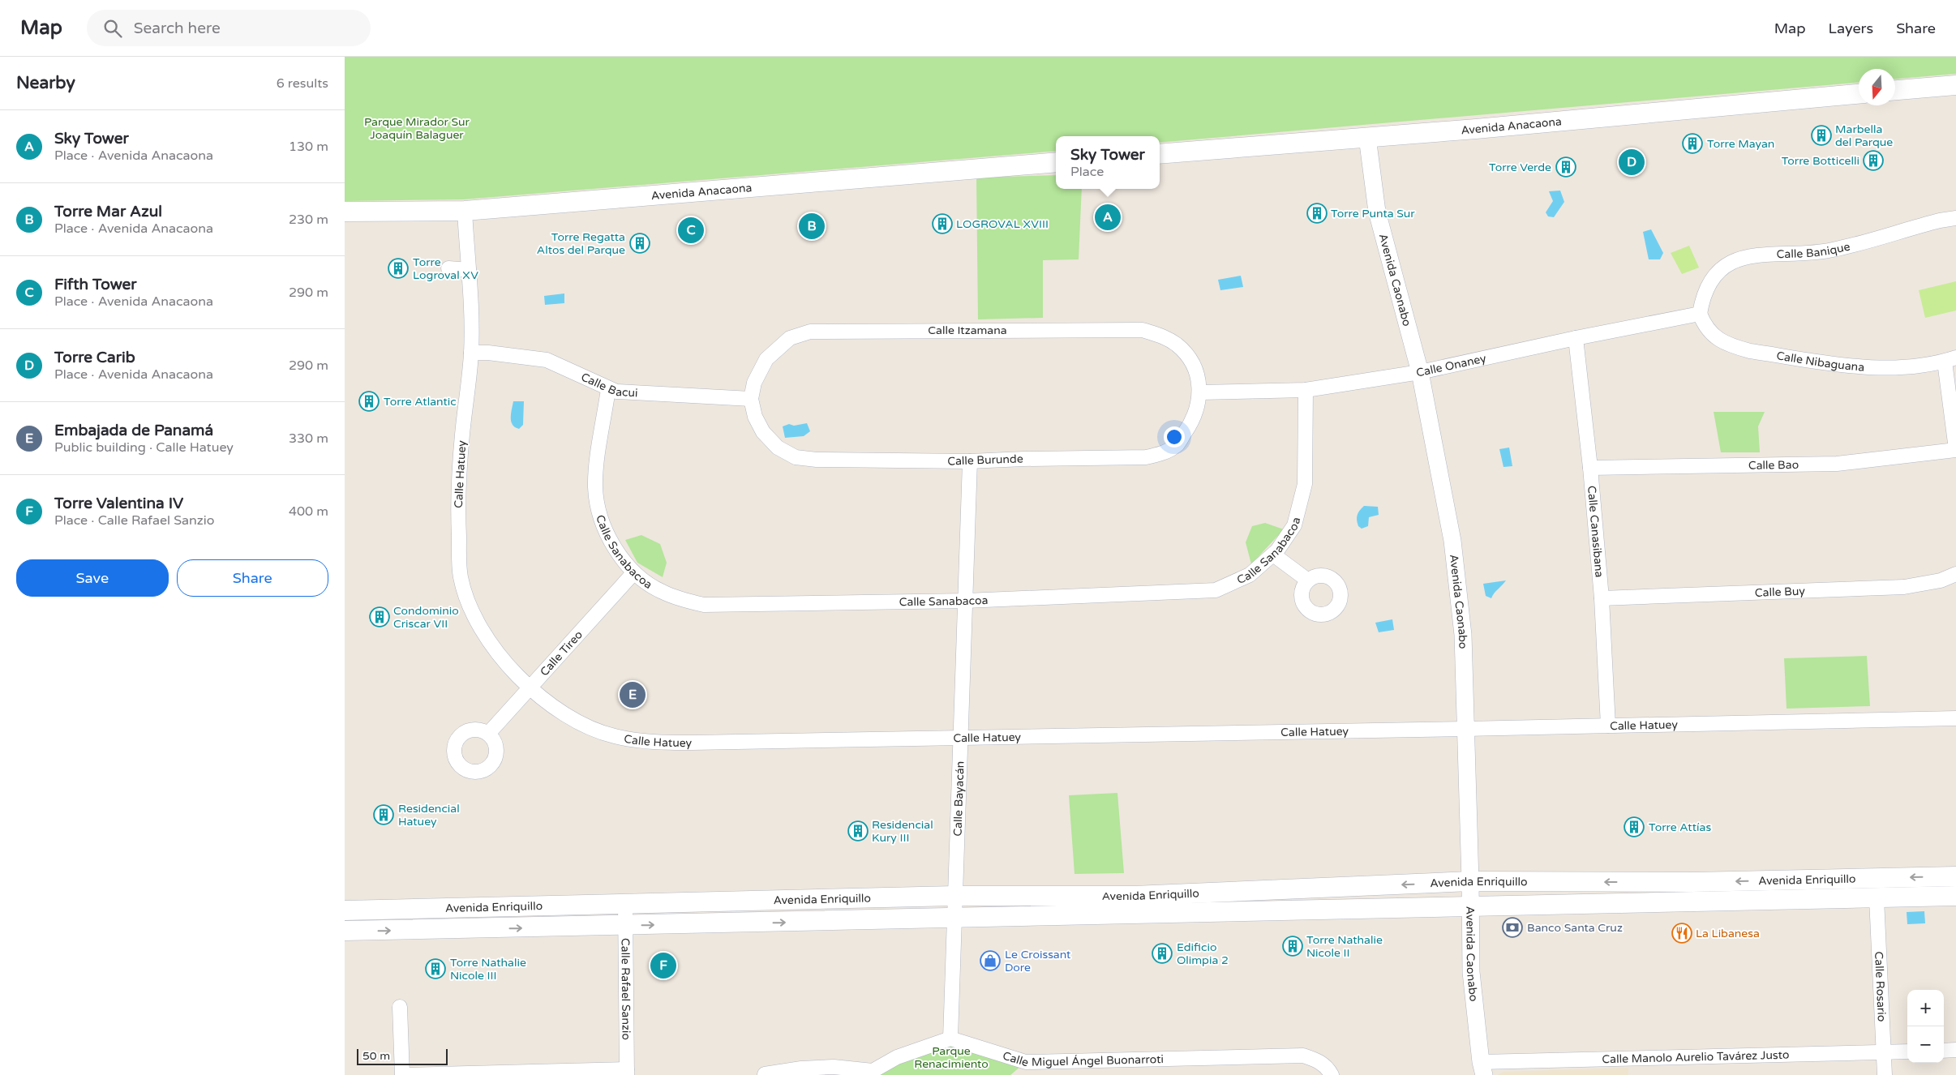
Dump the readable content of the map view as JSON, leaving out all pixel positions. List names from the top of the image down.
{
  "streets": {
    "main road": ["Avenida Anacaona", "Avenida Enriquillo"],
    "street": [
      "Calle Banique",
      "Avenida Caonabo",
      "Calle Itzamana",
      "Calle Nibaguana",
      "Calle Onaney",
      "Calle Bacui",
      "Calle Burunde",
      "Calle Bao",
      "Calle Hatuey",
      "Calle Canasibana",
      "Calle Sanabacoa",
      "Calle Buy",
      "Calle Tireo",
      "Calle Bayacán",
      "Calle Rosario",
      "Calle Rafael Sanzio",
      "Calle Miguel Ángel Buonarroti",
      "Calle Manolo Aurelio Tavárez Justo"
    ]
  },
  "crossings": [
    ["Avenida Anacaona", "Avenida Caonabo"],
    ["Avenida Anacaona", "Calle Hatuey"],
    ["Calle Banique", "Calle Nibaguana"],
    ["Calle Banique", "Calle Onaney"],
    ["Avenida Caonabo", "Calle Onaney"],
    ["Avenida Caonabo", "Calle Hatuey"],
    ["Avenida Caonabo", "Avenida Enriquillo"],
    ["Avenida Caonabo", "Calle Manolo Aurelio Tavárez Justo"],
    ["Calle Itzamana", "Calle Bacui"],
    ["Calle Itzamana", "Calle Burunde"],
    ["Calle Nibaguana", "Calle Onaney"],
    ["Calle Onaney", "Calle Burunde"],
    ["Calle Onaney", "Calle Canasibana"],
    ["Calle Onaney", "Calle Sanabacoa"],
    ["Calle Bacui", "Calle Burunde"],
    ["Calle Bacui", "Calle Hatuey"],
    ["Calle Bacui", "Calle Sanabacoa"],
    ["Calle Burunde", "Calle Bayacán"],
    ["Calle Bao", "Calle Canasibana"],
    ["Calle Hatuey", "Calle Canasibana"],
    ["Calle Hatuey", "Calle Tireo"],
    ["Calle Hatuey", "Calle Bayacán"],
    ["Calle Canasibana", "Calle Buy"],
    ["Calle Sanabacoa", "Calle Tireo"],
    ["Calle Sanabacoa", "Calle Bayacán"],
    ["Calle Bayacán", "Avenida Enriquillo"],
    ["Calle Bayacán", "Calle Miguel Ángel Buonarroti"],
    ["Avenida Enriquillo", "Calle Rosario"],
    ["Avenida Enriquillo", "Calle Rafael Sanzio"],
    ["Calle Rosario", "Calle Manolo Aurelio Tavárez Justo"]
  ],
  "parks": ["Parque Mirador Sur Joaquín Balaguer", "Parque Renacimiento"],
  "places": {
    "building": [
      "Marbella del Parque",
      "Torre Mayan",
      "Torre Botticelli",
      "Torre Verde",
      "Torre Punta Sur",
      "LOGROVAL XVIII",
      "Torre Regatta Altos del Parque",
      "Torre Logroval XV",
      "Torre Atlantic",
      "Condominio Criscar VII",
      "Residencial Hatuey",
      "Torre Attías",
      "Residencial Kury III",
      "Torre Nathalie Nicole II",
      "Edificio Olimpia 2",
      "Torre Nathalie Nicole III"
    ],
    "bank": ["Banco Santa Cruz"],
    "restaurant": ["La Libanesa"],
    "shop": ["Le Croissant Dore"]
  },
  "scale_bar": "50 m",
  "north": "bottom",
  "page": {
    "header": "Map",
    "search": "Search here",
    "nav": ["Map", "Layers", "Share"],
    "heading": ["Nearby", "6 results"],
    "list": [
      {
        "mark": "A",
        "name": "Sky Tower",
        "note": "Place · Avenida Anacaona",
        "value": "130 m"
      },
      {
        "mark": "B",
        "name": "Torre Mar Azul",
        "note": "Place · Avenida Anacaona",
        "value": "230 m"
      },
      {
        "mark": "C",
        "name": "Fifth Tower",
        "note": "Place · Avenida Anacaona",
        "value": "290 m"
      },
      {
        "mark": "D",
        "name": "Torre Carib",
        "note": "Place · Avenida Anacaona",
        "value": "290 m"
      },
      {
        "mark": "E",
        "name": "Embajada de Panamá",
        "note": "Public building · Calle Hatuey",
        "value": "330 m"
      },
      {
        "mark": "F",
        "name": "Torre Valentina IV",
        "note": "Place · Calle Rafael Sanzio",
        "value": "400 m"
      }
    ],
    "popup": ["Sky Tower", "Place"],
    "pins": [
      "D",
      "A",
      "B",
      "C",
      "E",
      "F"
    ],
    "buttons": ["Save", "Share"],
    "map_buttons": ["+", "−"],
    "scale": "50 m"
  }
}
